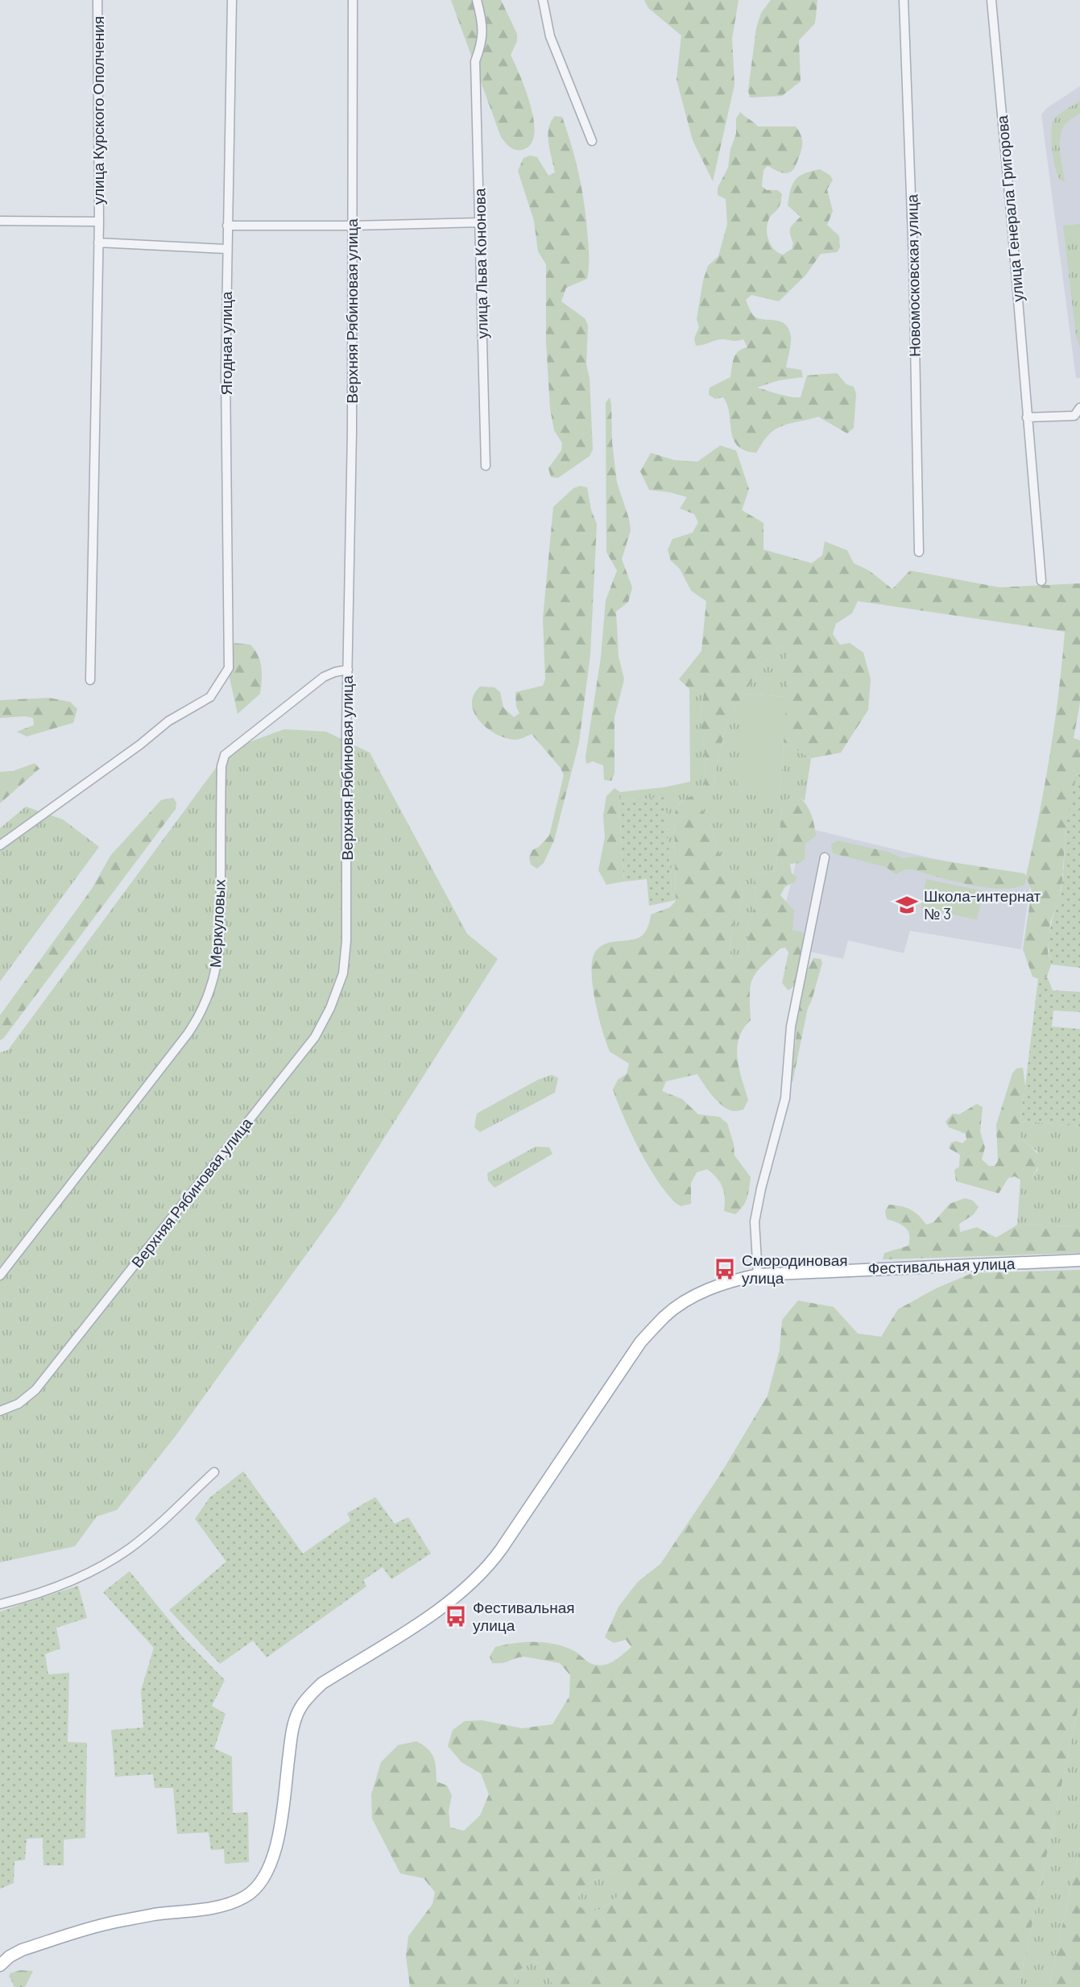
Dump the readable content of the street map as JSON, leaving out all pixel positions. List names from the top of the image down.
{
  "streets": {
    "main road": ["Фестивальная улица"],
    "street": [
      "улица Курского Ополчения",
      "улица Генерала Григорова",
      "улица Льва Кононова",
      "Новомосковская улица",
      "Верхняя Рябиновая улица",
      "Ягодная улица",
      "Меркуловых"
    ]
  },
  "crossings": [
    ["Верхняя Рябиновая улица", "Меркуловых"]
  ],
  "places": {
    "school or university": ["Школа-интернат № 3"],
    "bus stop": ["Смородиновая улица", "Фестивальная улица"]
  }
}
